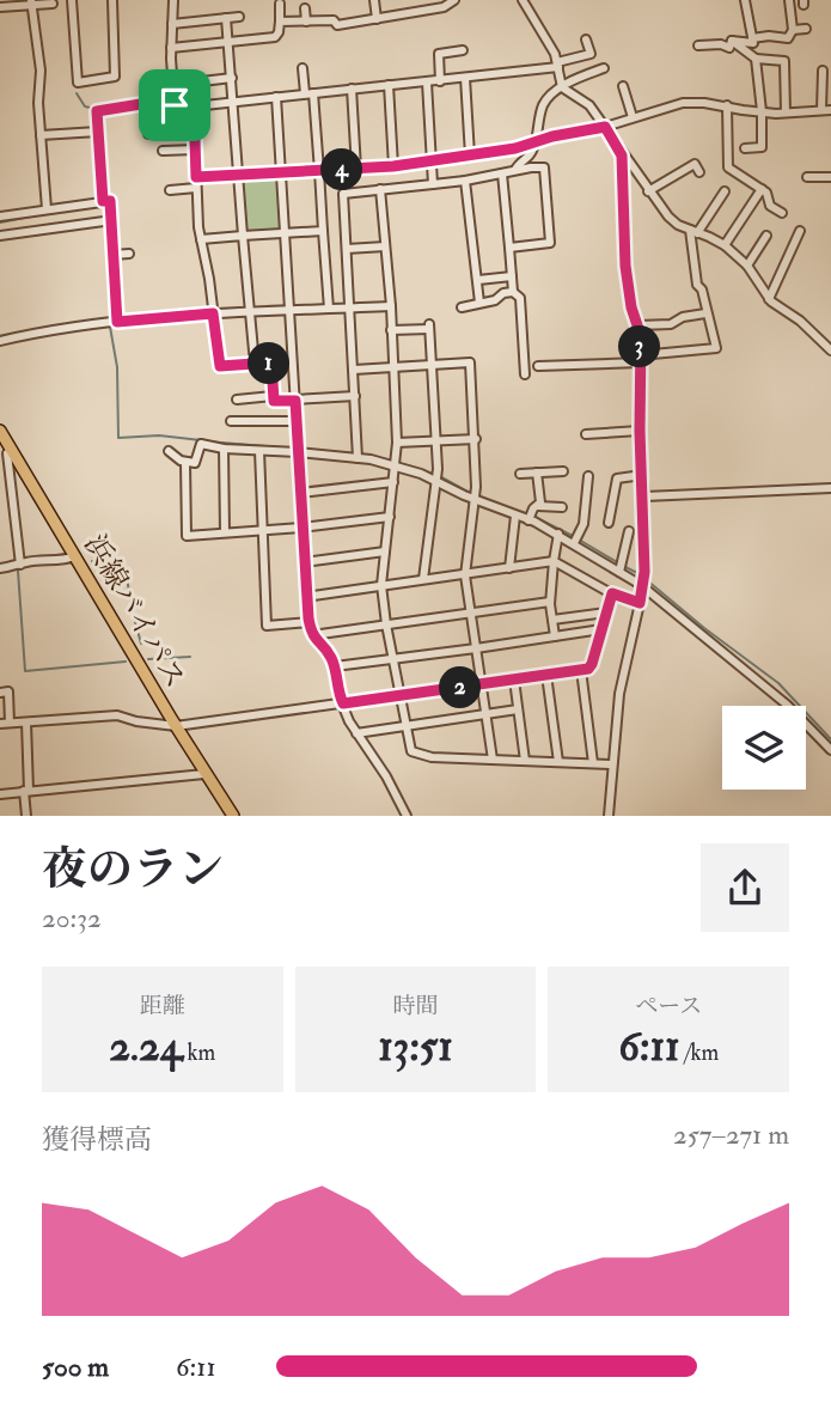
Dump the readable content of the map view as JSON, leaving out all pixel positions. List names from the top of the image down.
{
  "streets": {
    "highway": ["浜線バイパス"]
  },
  "page": {
    "pins": [
      "4",
      "3",
      "1",
      "2"
    ],
    "heading": ["夜のラン", "20:32"],
    "stats": [
      ["距離", "2.24 km"],
      ["時間", "13:51"],
      ["ペース", "6:11 /km"]
    ],
    "chart": ["獲得標高", "257–271 m"],
    "list": [
      {
        "name": "500 m",
        "note": "6:11"
      }
    ]
  }
}
